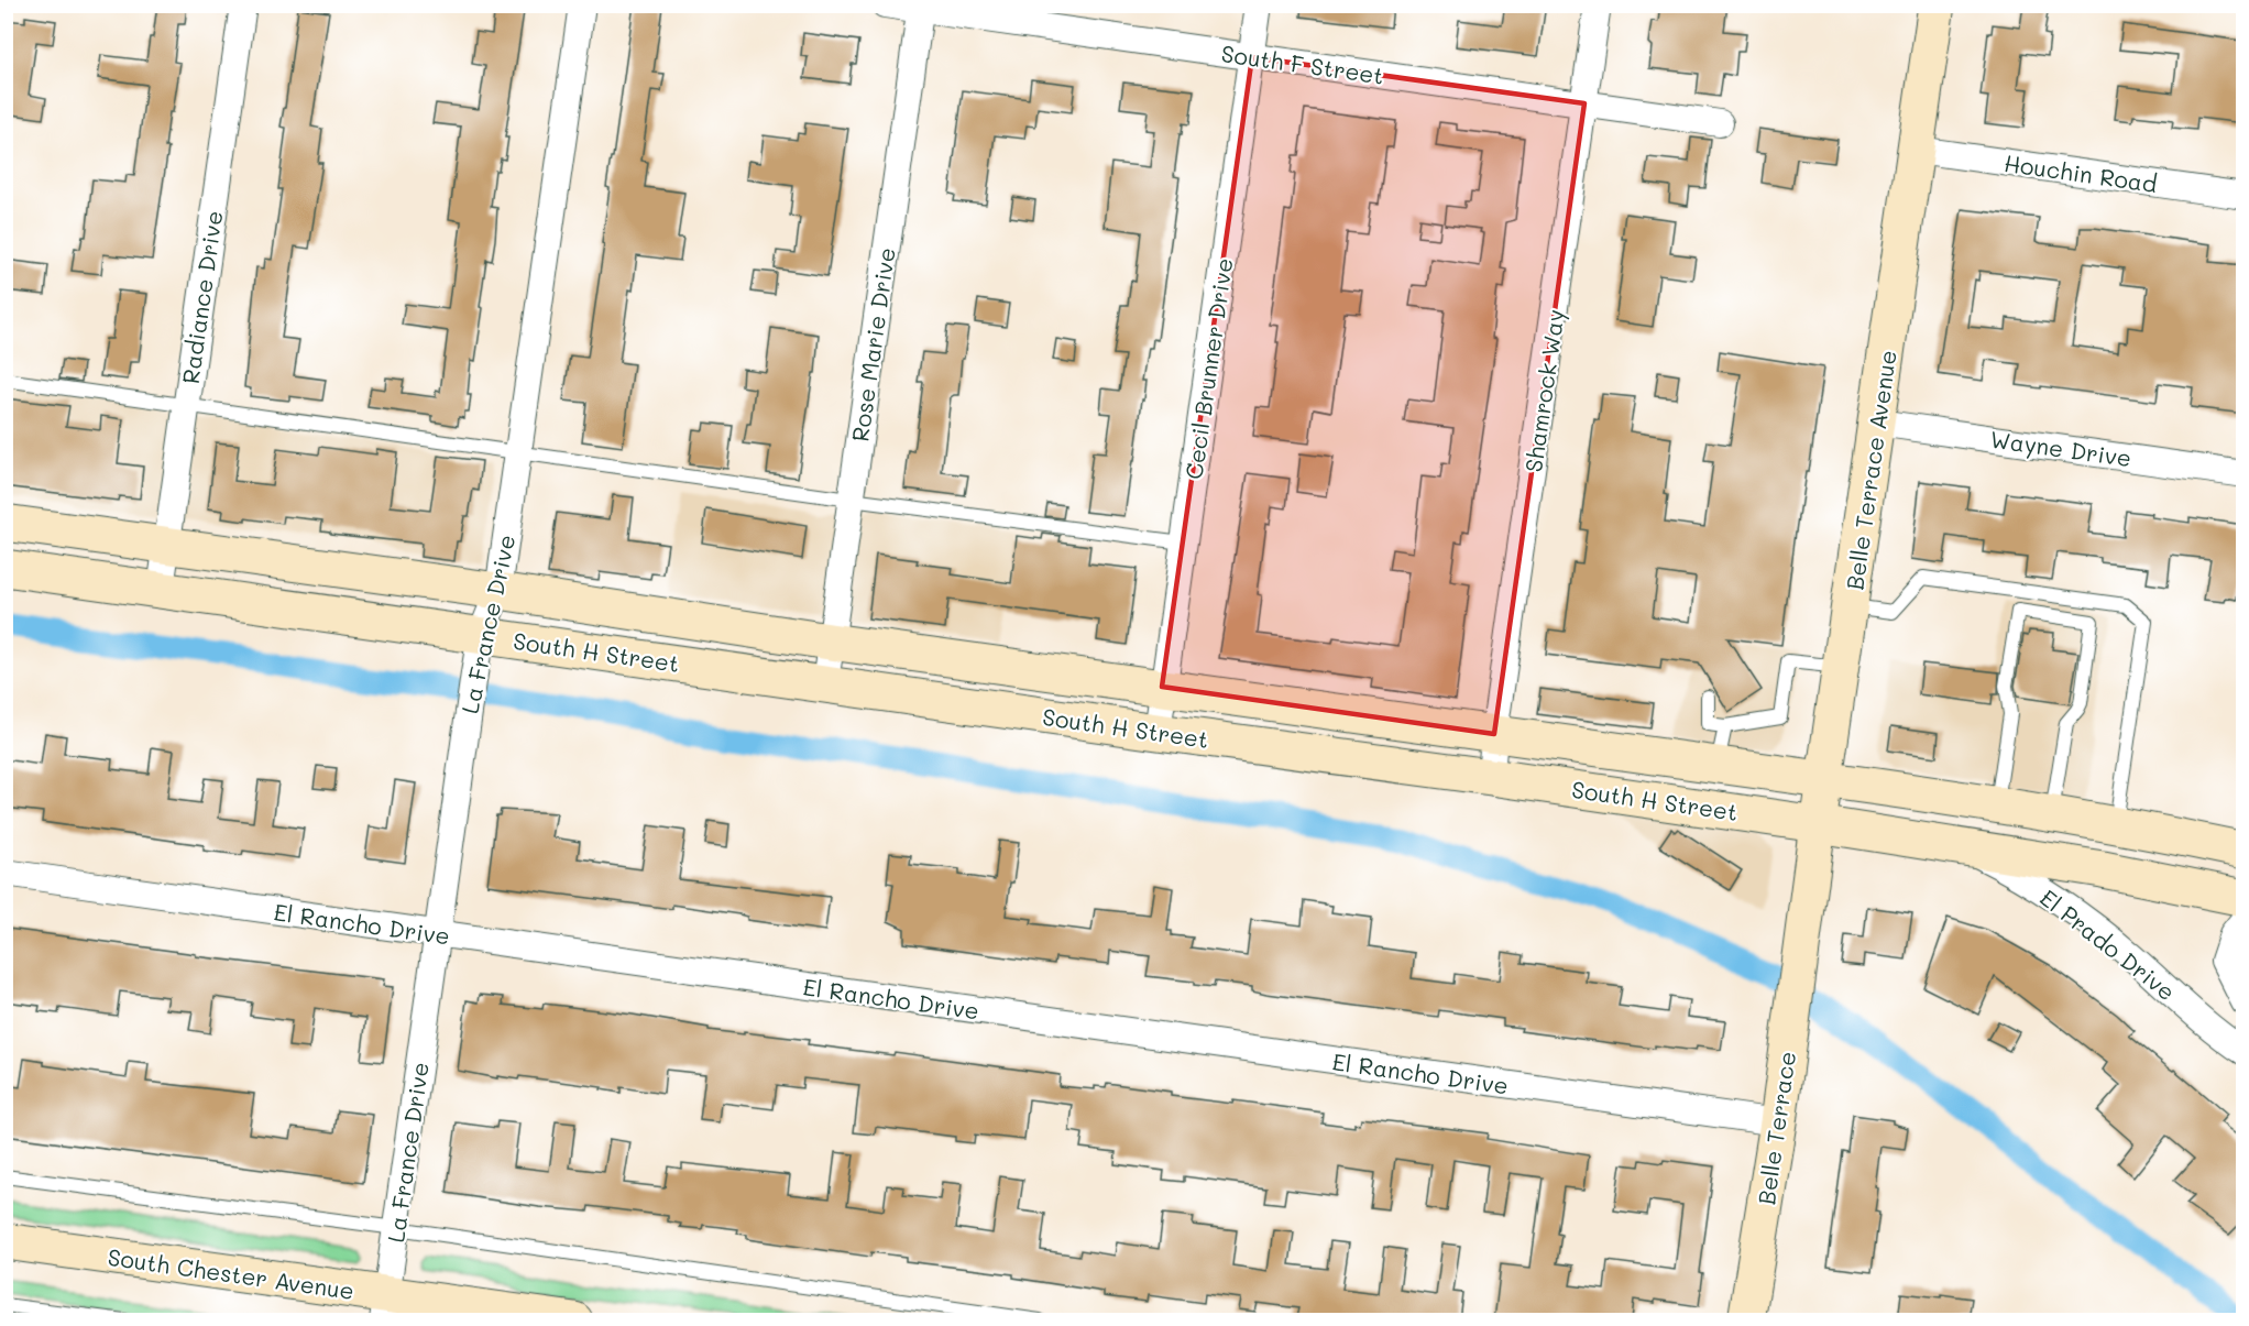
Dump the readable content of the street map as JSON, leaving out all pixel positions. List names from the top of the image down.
{
  "streets": {
    "street": [
      "South F Street",
      "Houchin Road",
      "Radiance Drive",
      "Rose Marie Drive",
      "Cecil Brunner Drive",
      "Shamrock Way",
      "Wayne Drive",
      "Belle Terrace Avenue",
      "La France Drive",
      "South H Street",
      "El Rancho Drive",
      "El Prado Drive",
      "Belle Terrace",
      "South Chester Avenue"
    ]
  },
  "crossings": [
    ["South F Street", "Rose Marie Drive"],
    ["South F Street", "Cecil Brunner Drive"],
    ["South F Street", "Shamrock Way"],
    ["Houchin Road", "Belle Terrace Avenue"],
    ["Radiance Drive", "South H Street"],
    ["Rose Marie Drive", "South H Street"],
    ["Cecil Brunner Drive", "South H Street"],
    ["Shamrock Way", "South H Street"],
    ["Wayne Drive", "Belle Terrace Avenue"],
    ["Belle Terrace Avenue", "South H Street"],
    ["Belle Terrace Avenue", "Belle Terrace"],
    ["La France Drive", "South H Street"],
    ["La France Drive", "El Rancho Drive"],
    ["La France Drive", "South Chester Avenue"],
    ["South H Street", "El Prado Drive"],
    ["El Rancho Drive", "Belle Terrace"]
  ]
}
